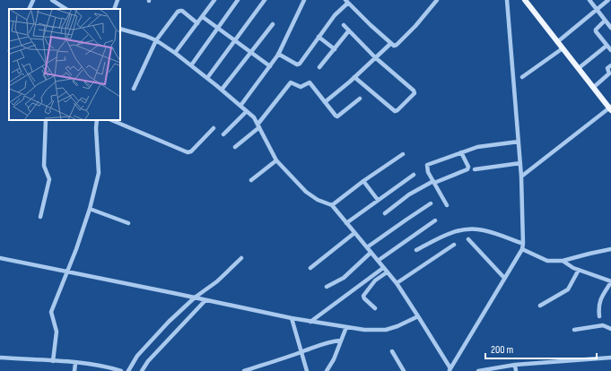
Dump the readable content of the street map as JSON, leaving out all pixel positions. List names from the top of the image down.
{
  "scale_bar": "200 m"
}
